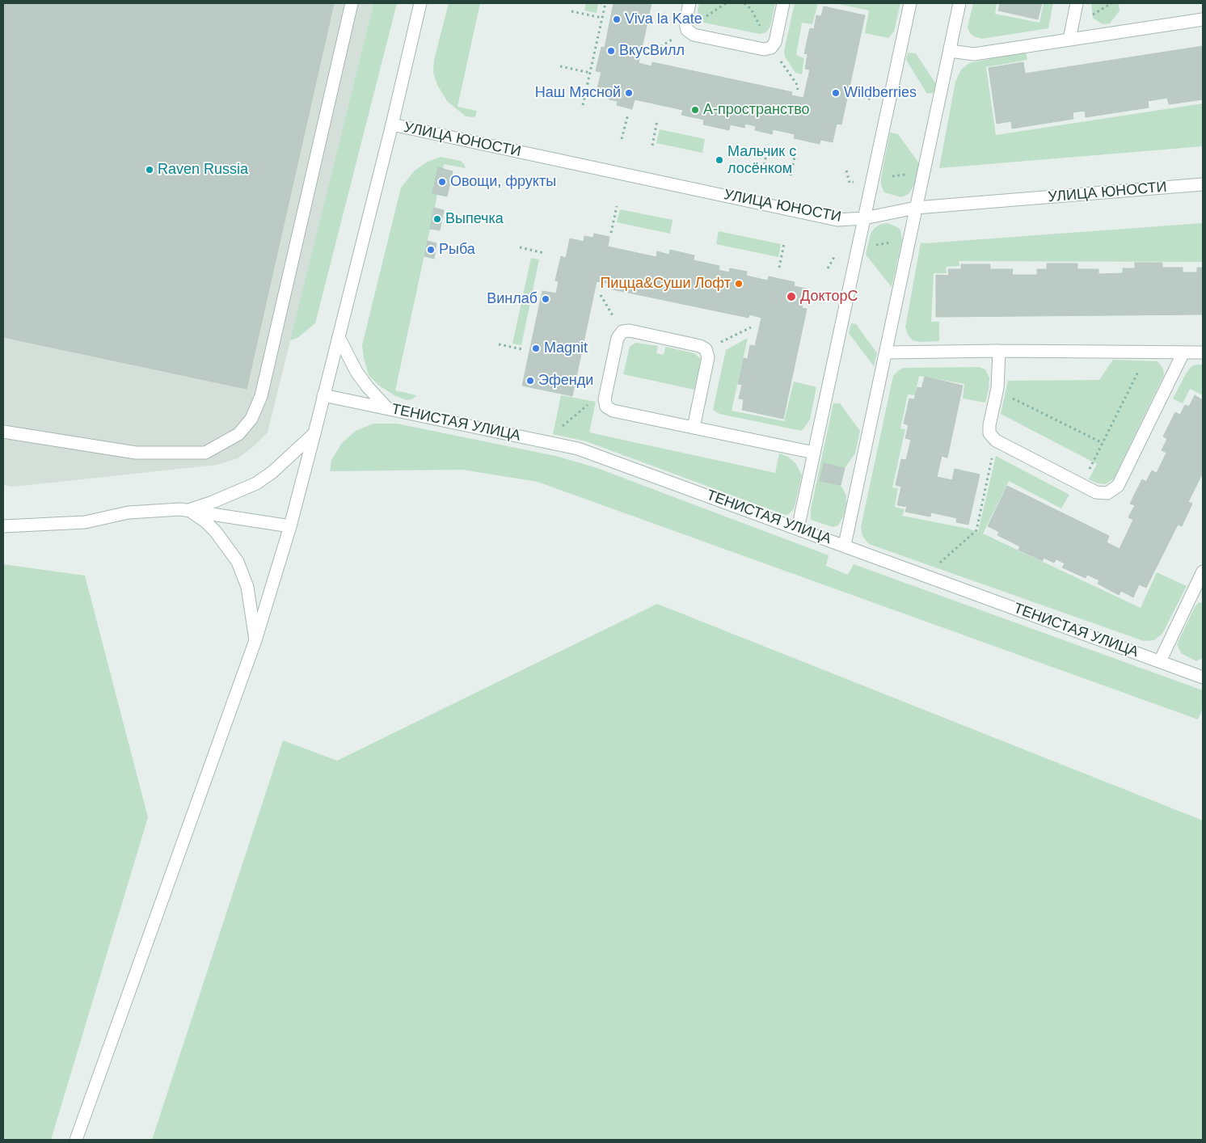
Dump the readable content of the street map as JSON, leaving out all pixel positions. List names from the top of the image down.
{
  "streets": {
    "street": ["УЛИЦА ЮНОСТИ", "ТЕНИСТАЯ УЛИЦА"]
  },
  "places": [
    "Viva la Kate",
    "ВкусВилл",
    "Наш Мясной",
    "Wildberries",
    "А-пространство",
    "Мальчик с лосёнком",
    "Raven Russia",
    "Овощи, фрукты",
    "Выпечка",
    "Рыба",
    "Пицца&Суши Лофт",
    "ДокторС",
    "Винлаб",
    "Magnit",
    "Эфенди"
  ]
}
